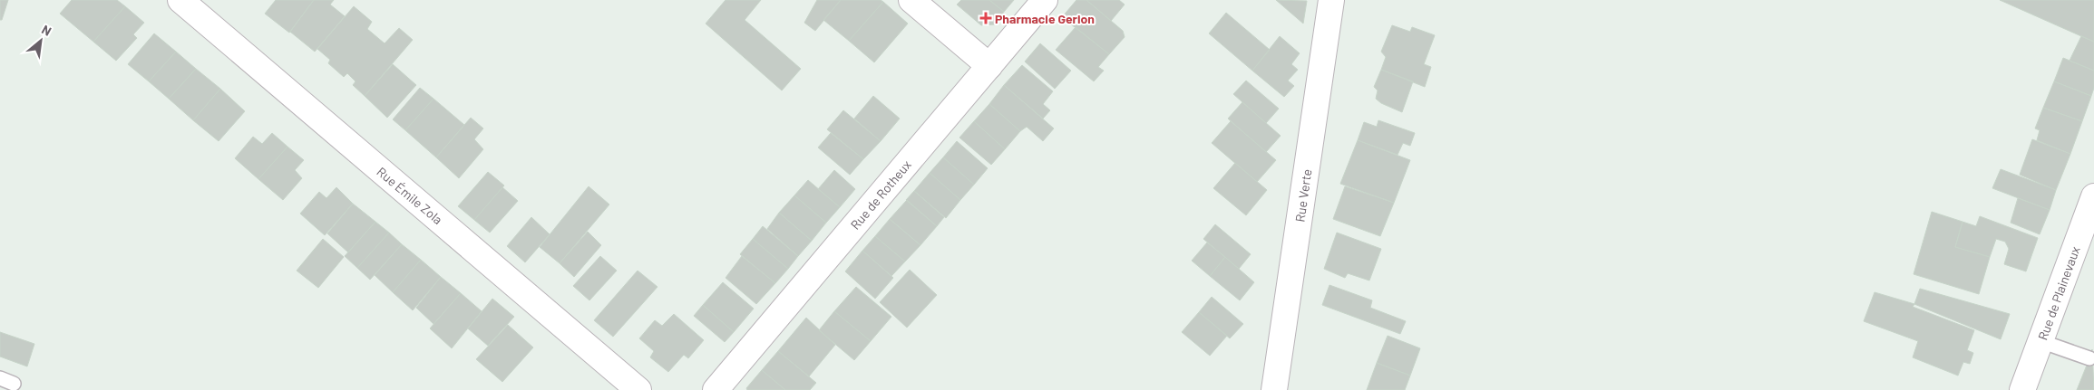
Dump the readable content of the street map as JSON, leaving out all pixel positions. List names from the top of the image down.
{
  "streets": {
    "street": [
      "Rue de Rotheux",
      "Rue Émile Zola",
      "Rue Verte",
      "Rue de Plainevaux"
    ]
  },
  "places": {
    "health": ["Pharmacie Gerion"]
  },
  "north": "top right"
}
